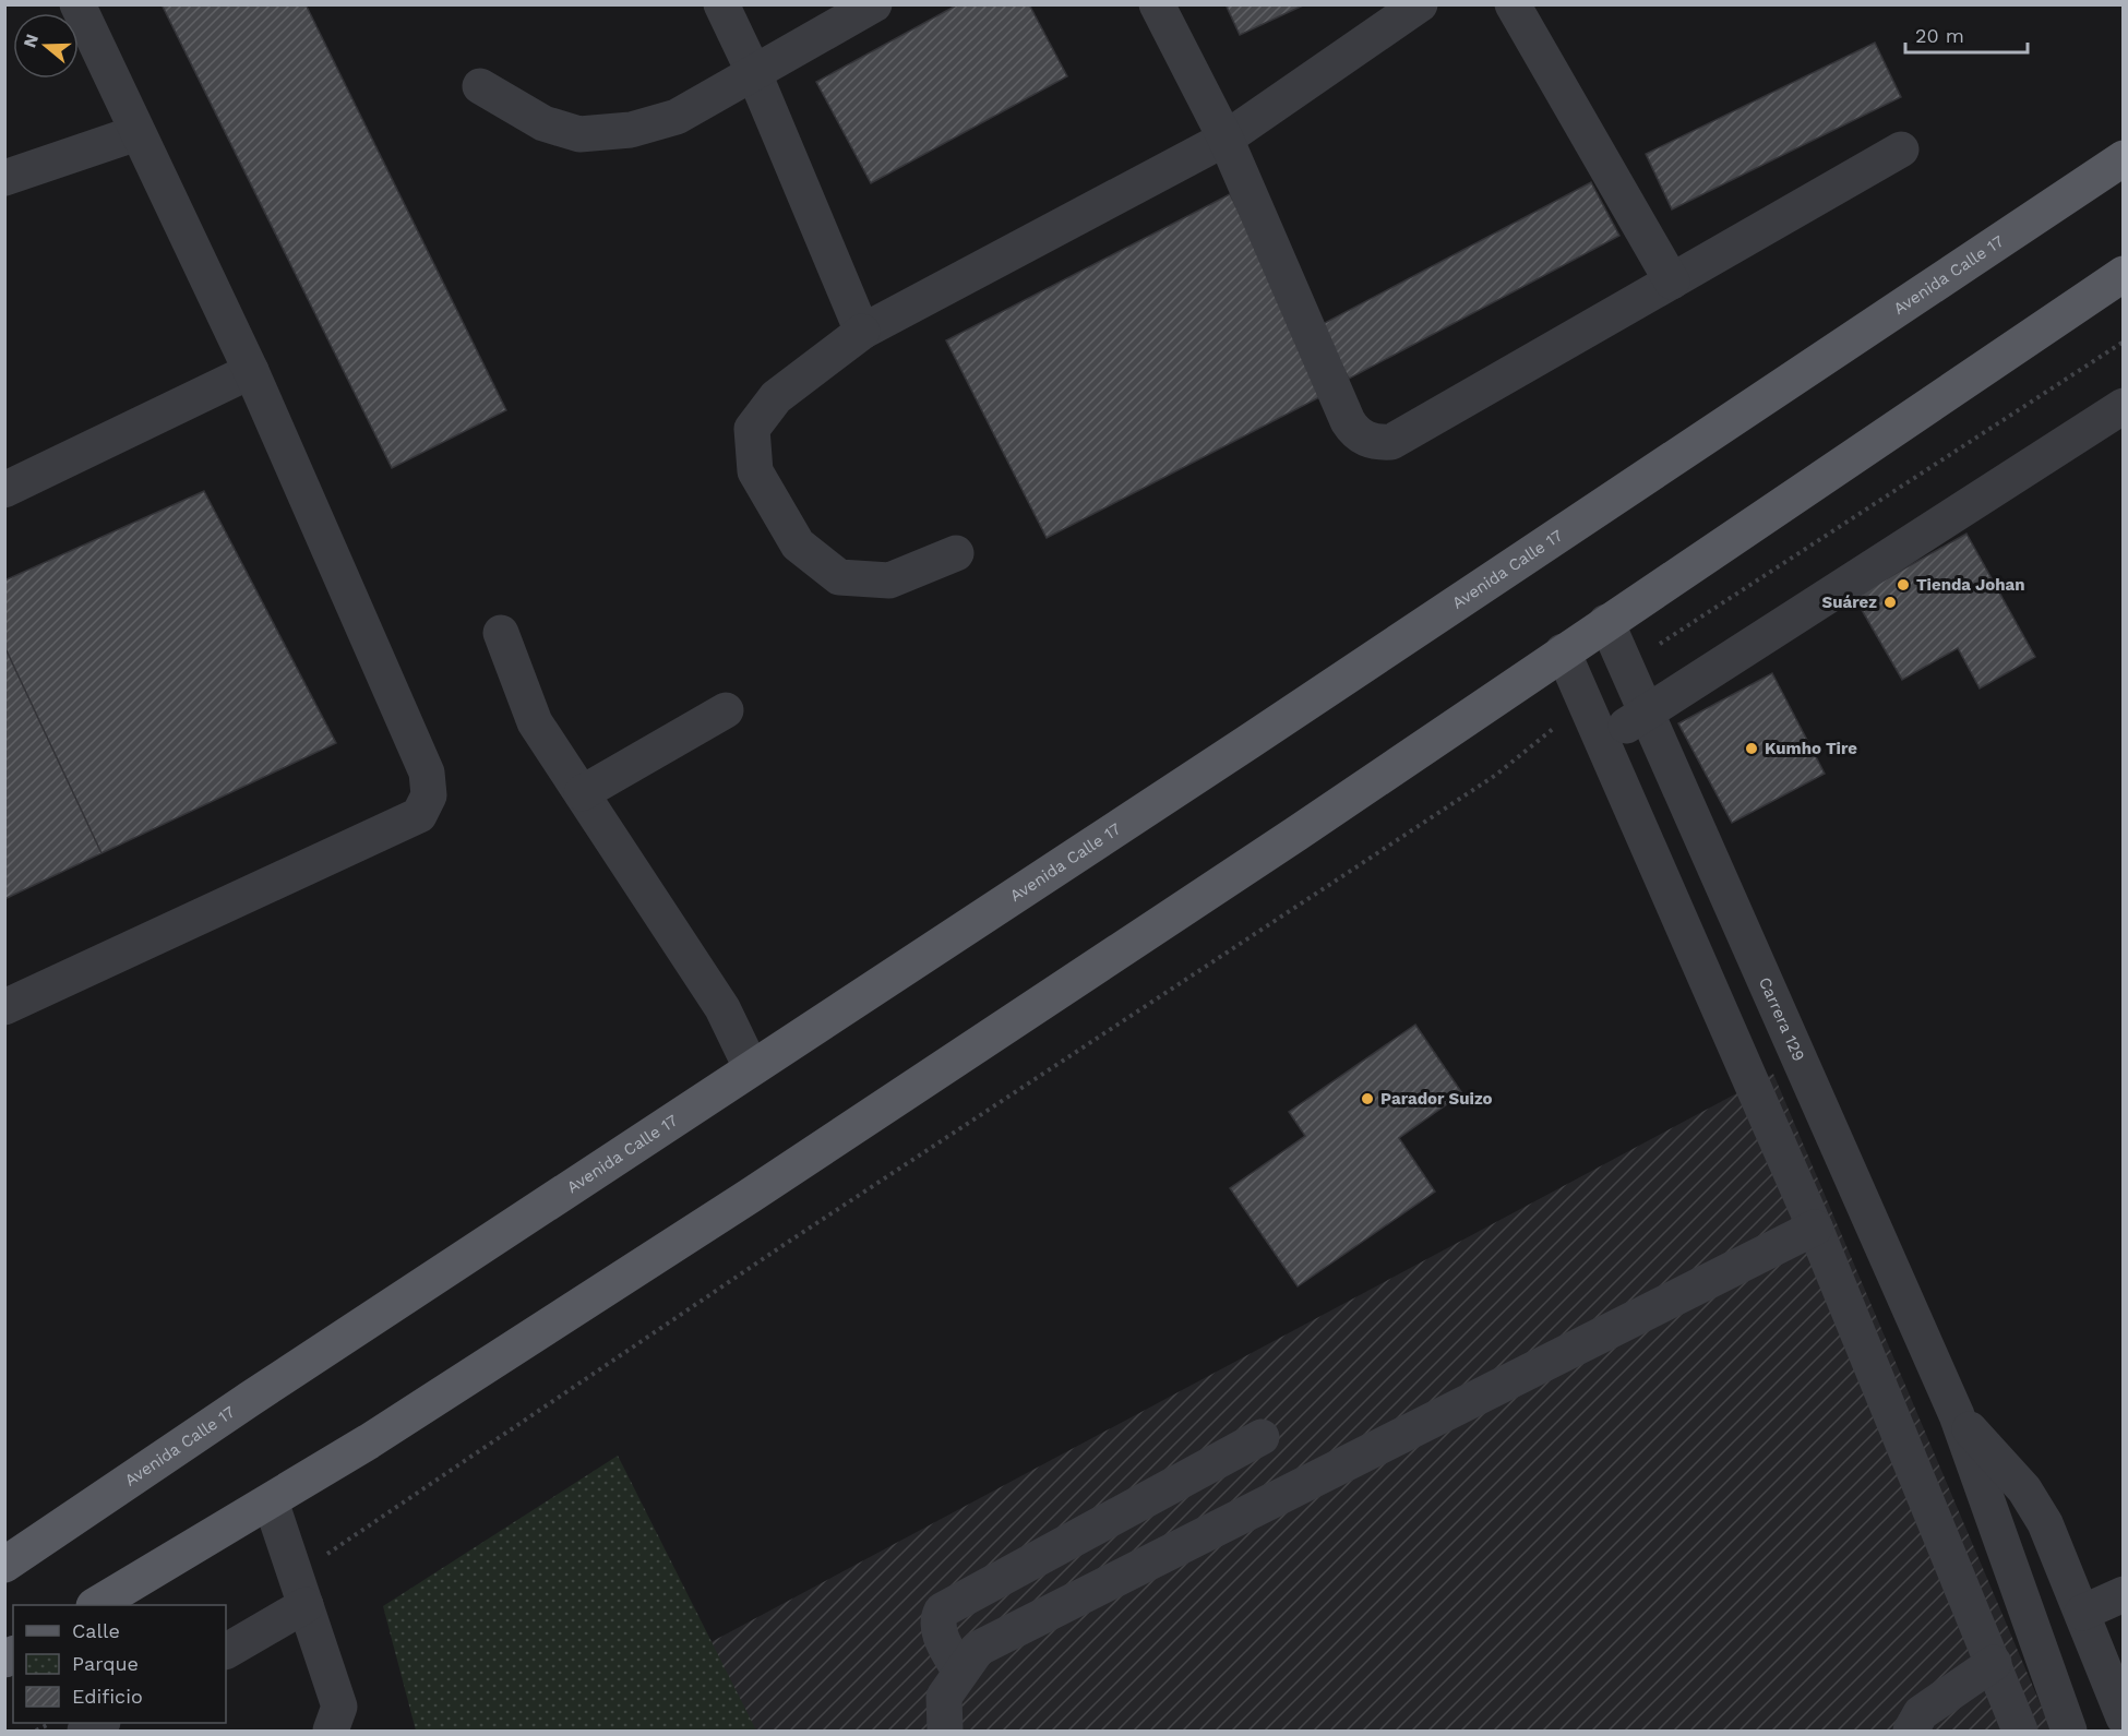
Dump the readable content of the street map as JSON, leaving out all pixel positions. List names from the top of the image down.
{
  "streets": {
    "main road": ["Avenida Calle 17"],
    "street": ["Carrera 129"]
  },
  "places": [
    "Tienda Johan",
    "Suárez",
    "Kumho Tire",
    "Parador Suizo"
  ],
  "legend": ["Calle", "Parque", "Edificio"],
  "scale_bar": "20 m",
  "north": "left"
}
